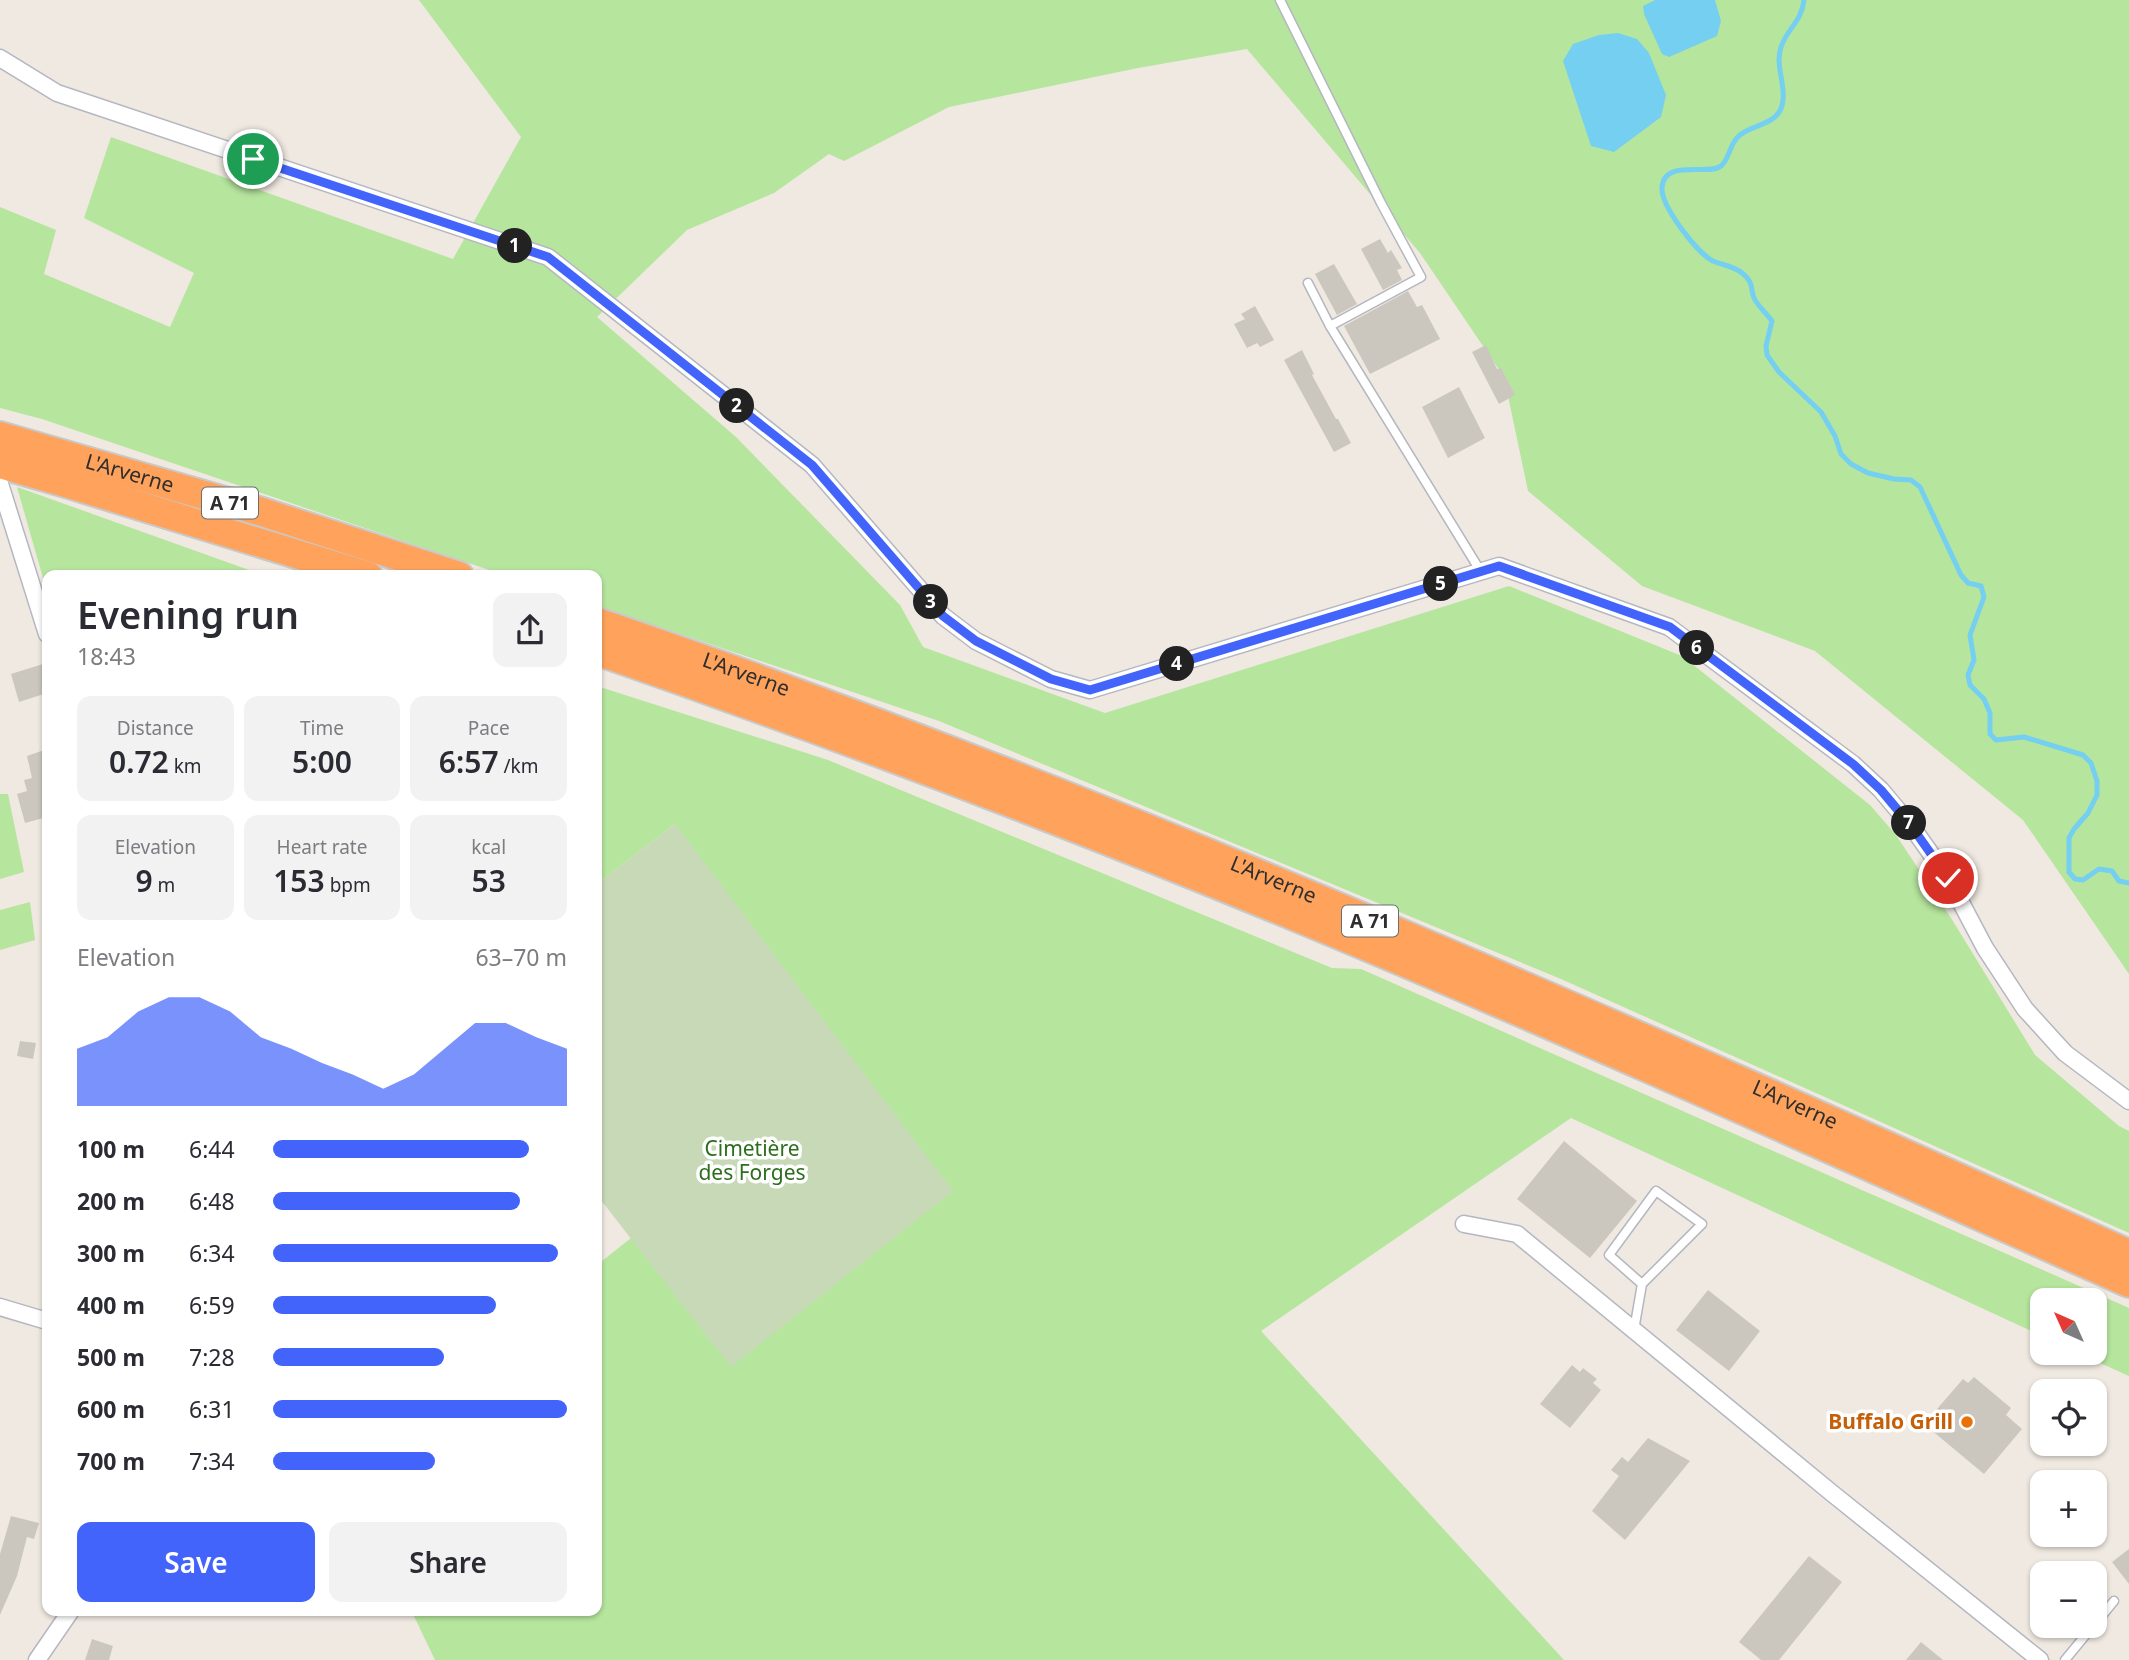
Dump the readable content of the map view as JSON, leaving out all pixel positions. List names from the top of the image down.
{
  "streets": {
    "highway": ["L'Arverne", "A 71"]
  },
  "parks": ["Cimetière des Forges"],
  "places": ["Buffalo Grill"],
  "north": "top left",
  "page": {
    "pins": [
      "1",
      "2",
      "5",
      "3",
      "6",
      "4",
      "7"
    ],
    "heading": ["Evening run", "18:43"],
    "stats": [
      ["Distance", "0.72 km"],
      ["Time", "5:00"],
      ["Pace", "6:57 /km"],
      ["Elevation", "9 m"],
      ["Heart rate", "153 bpm"],
      ["kcal", "53"]
    ],
    "chart": ["Elevation", "63–70 m"],
    "list": [
      {
        "name": "100 m",
        "note": "6:44"
      },
      {
        "name": "200 m",
        "note": "6:48"
      },
      {
        "name": "300 m",
        "note": "6:34"
      },
      {
        "name": "400 m",
        "note": "6:59"
      },
      {
        "name": "500 m",
        "note": "7:28"
      },
      {
        "name": "600 m",
        "note": "6:31"
      },
      {
        "name": "700 m",
        "note": "7:34"
      }
    ],
    "map_buttons": ["+", "−"],
    "buttons": ["Save", "Share"]
  }
}
